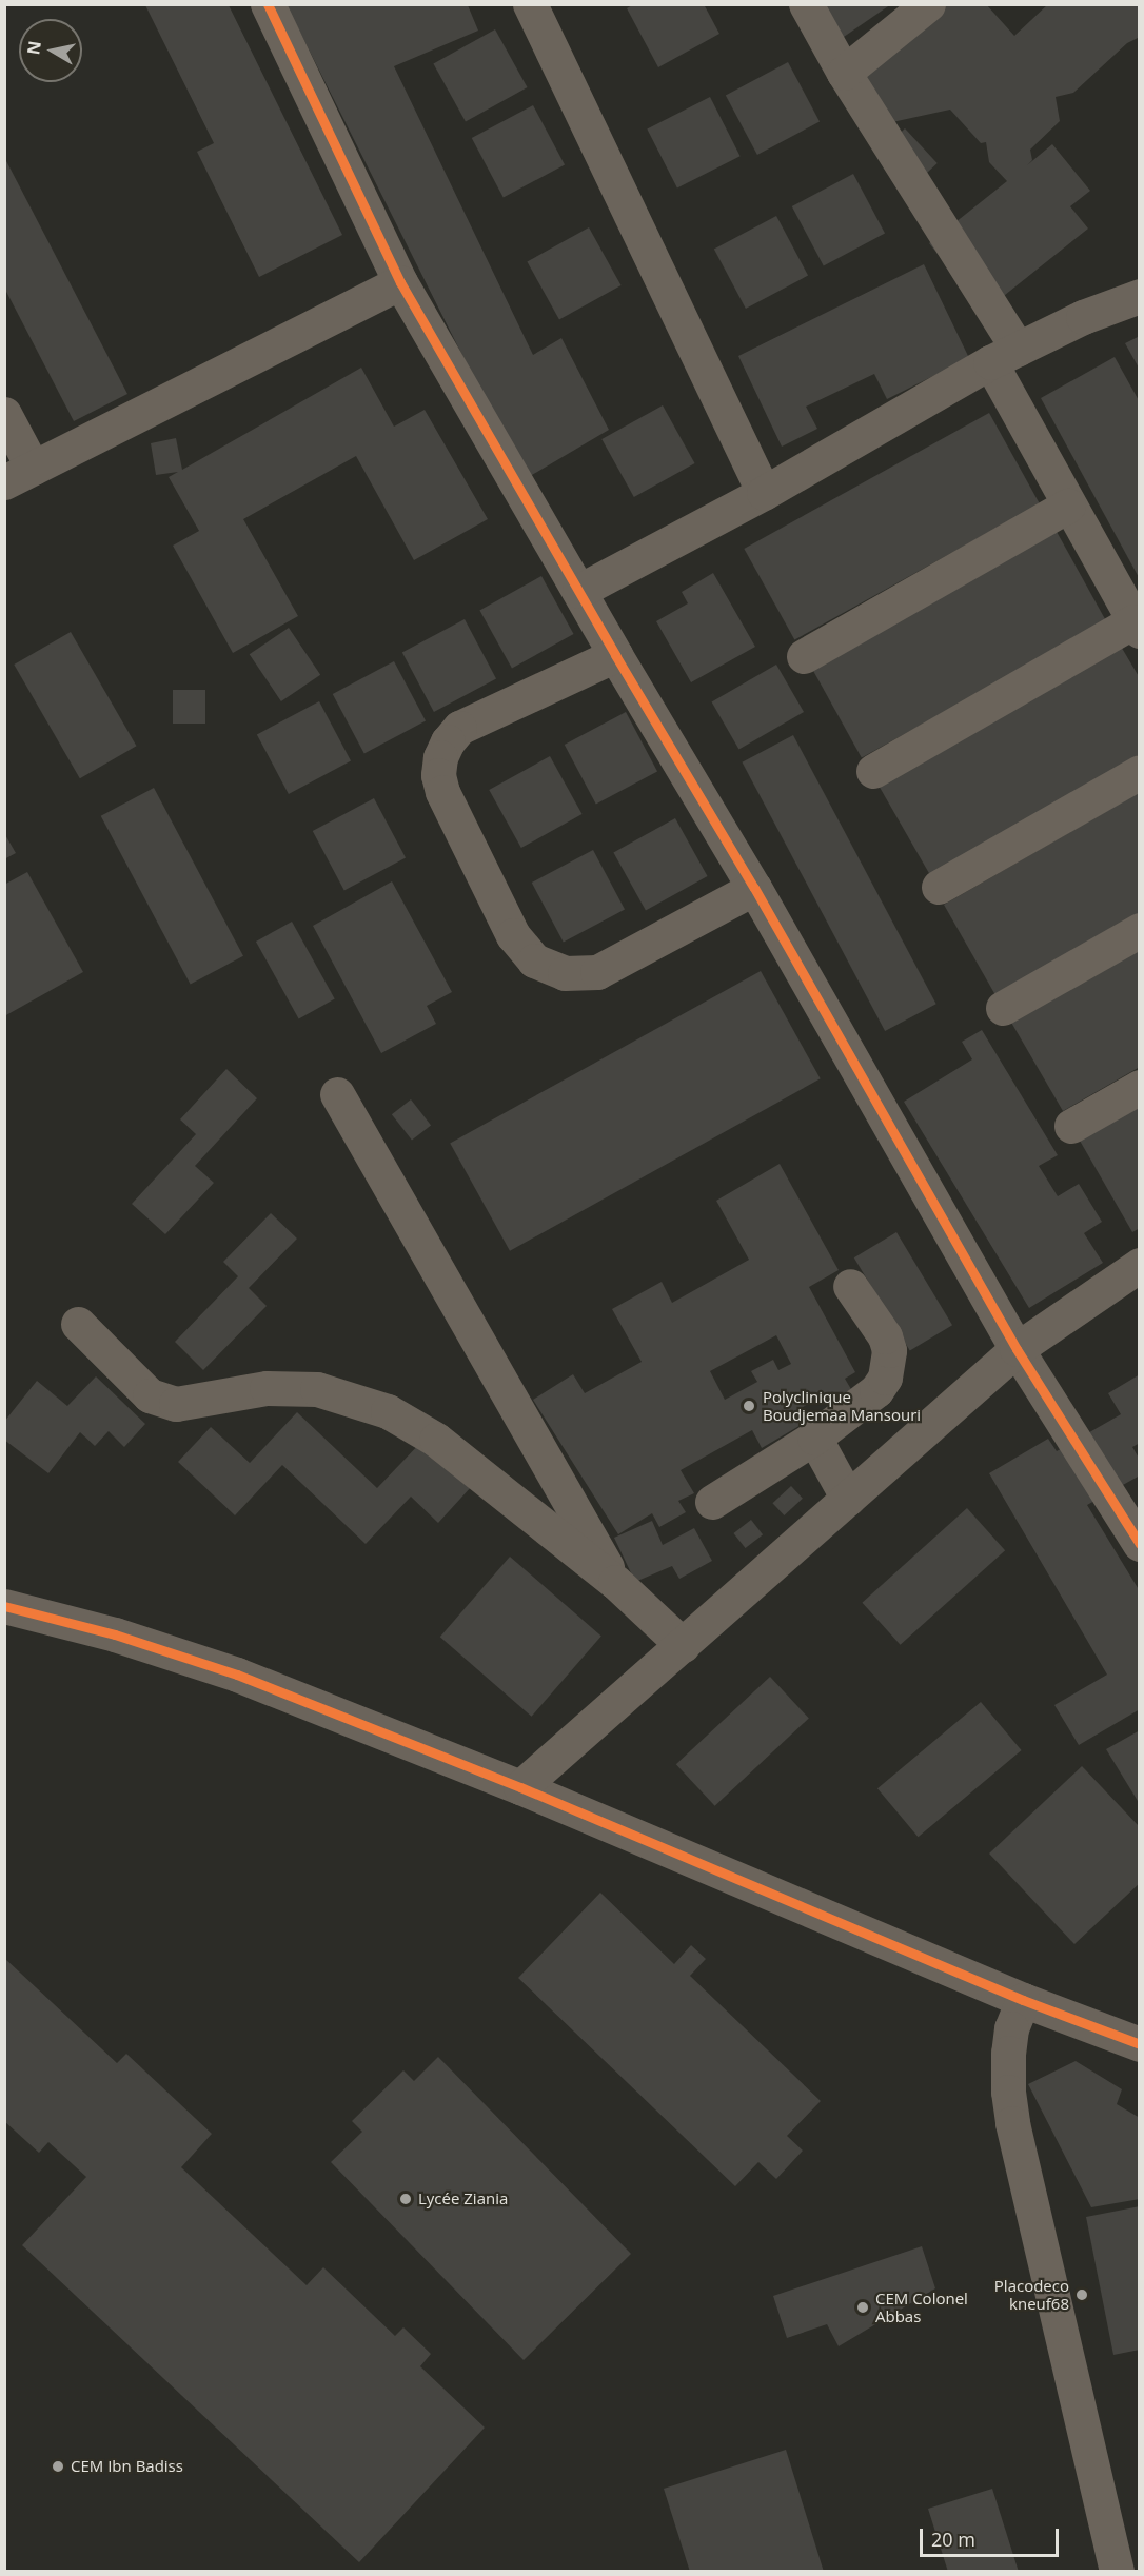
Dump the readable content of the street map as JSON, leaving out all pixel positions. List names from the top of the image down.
{
  "places": [
    "Polyclinique Boudjemaa Mansouri",
    "Lycée Ziania",
    "Placodeco kneuf68",
    "CEM Colonel Abbas",
    "CEM Ibn Badiss"
  ],
  "scale_bar": "20 m",
  "north": "left"
}
